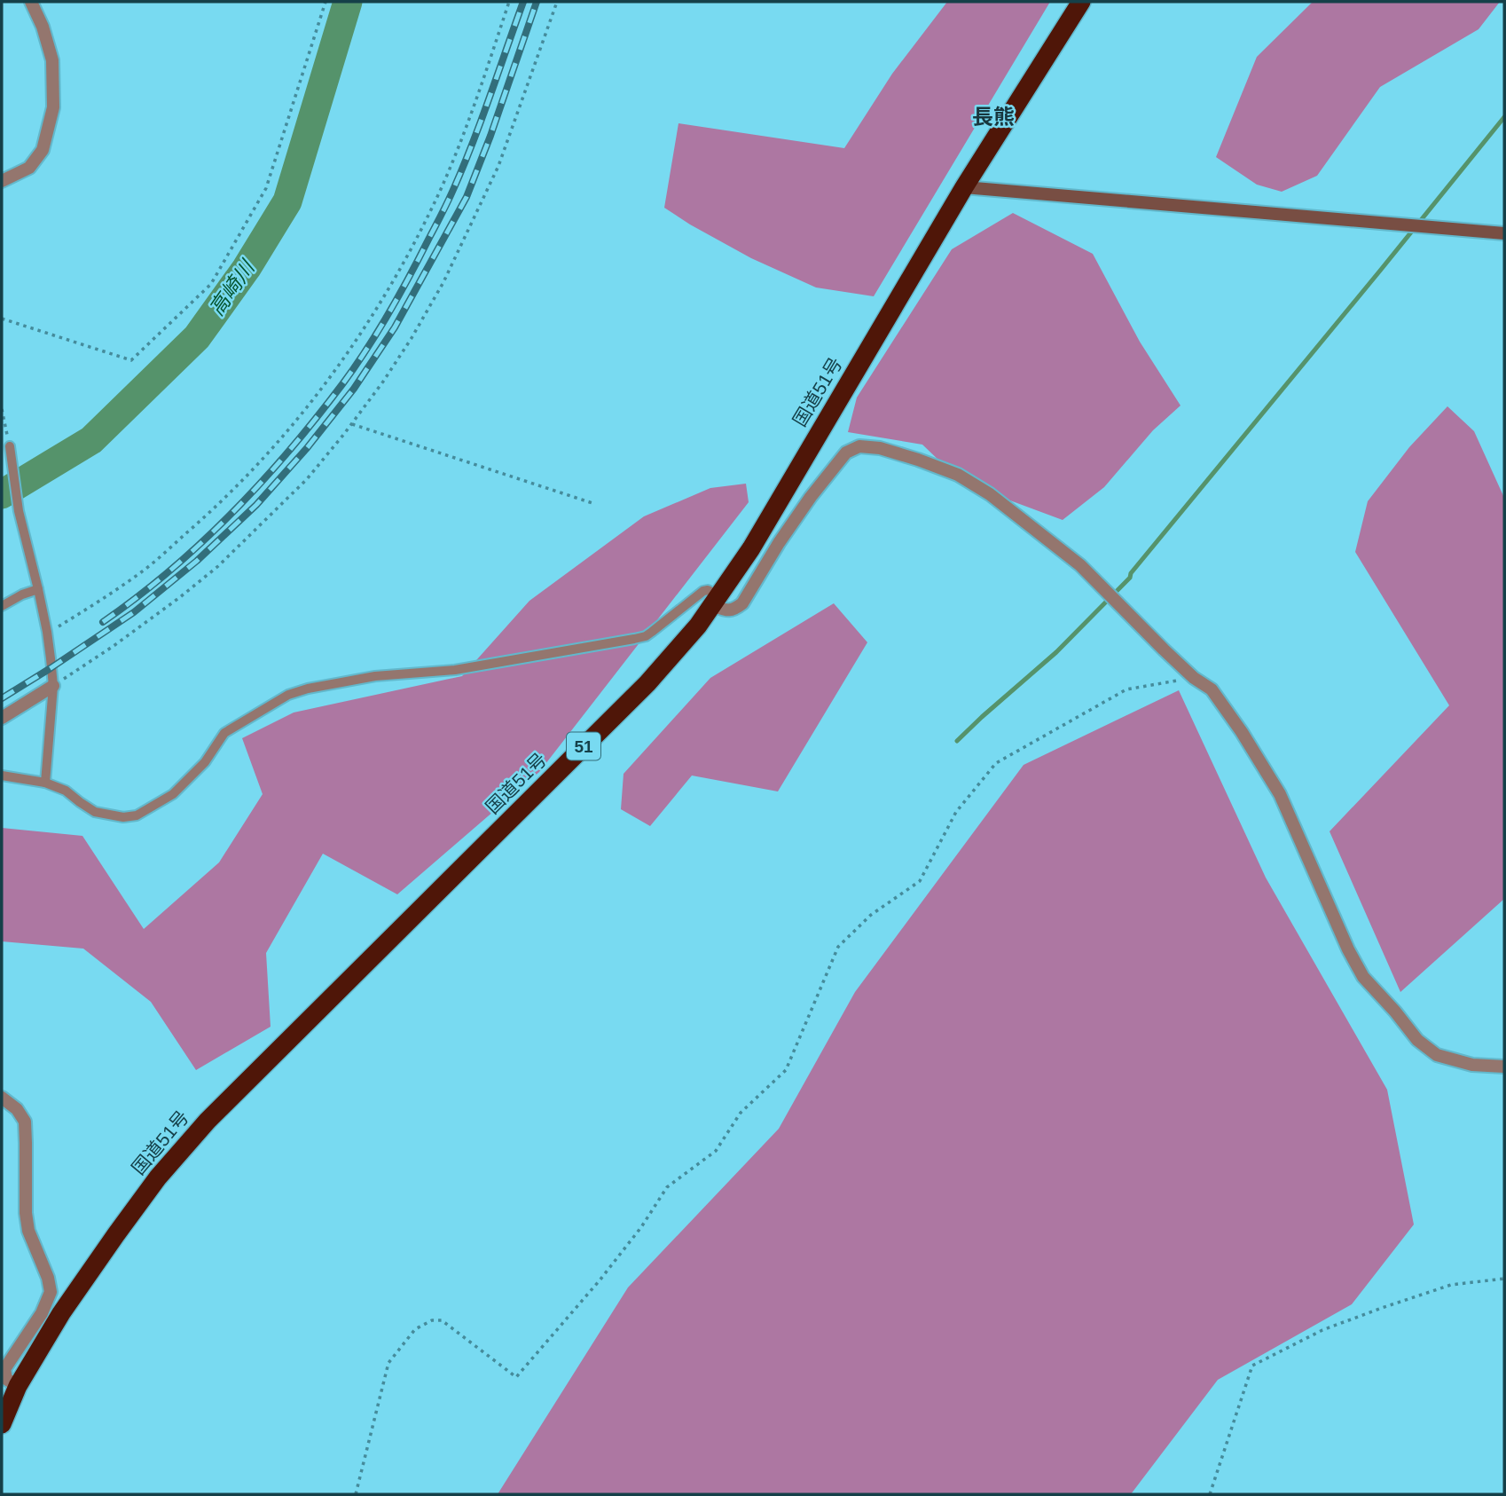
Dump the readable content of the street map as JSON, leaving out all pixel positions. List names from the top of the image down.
{
  "streets": {
    "highway": ["国道51号", "51"]
  },
  "districts": ["長熊"],
  "water": ["高崎川"]
}
